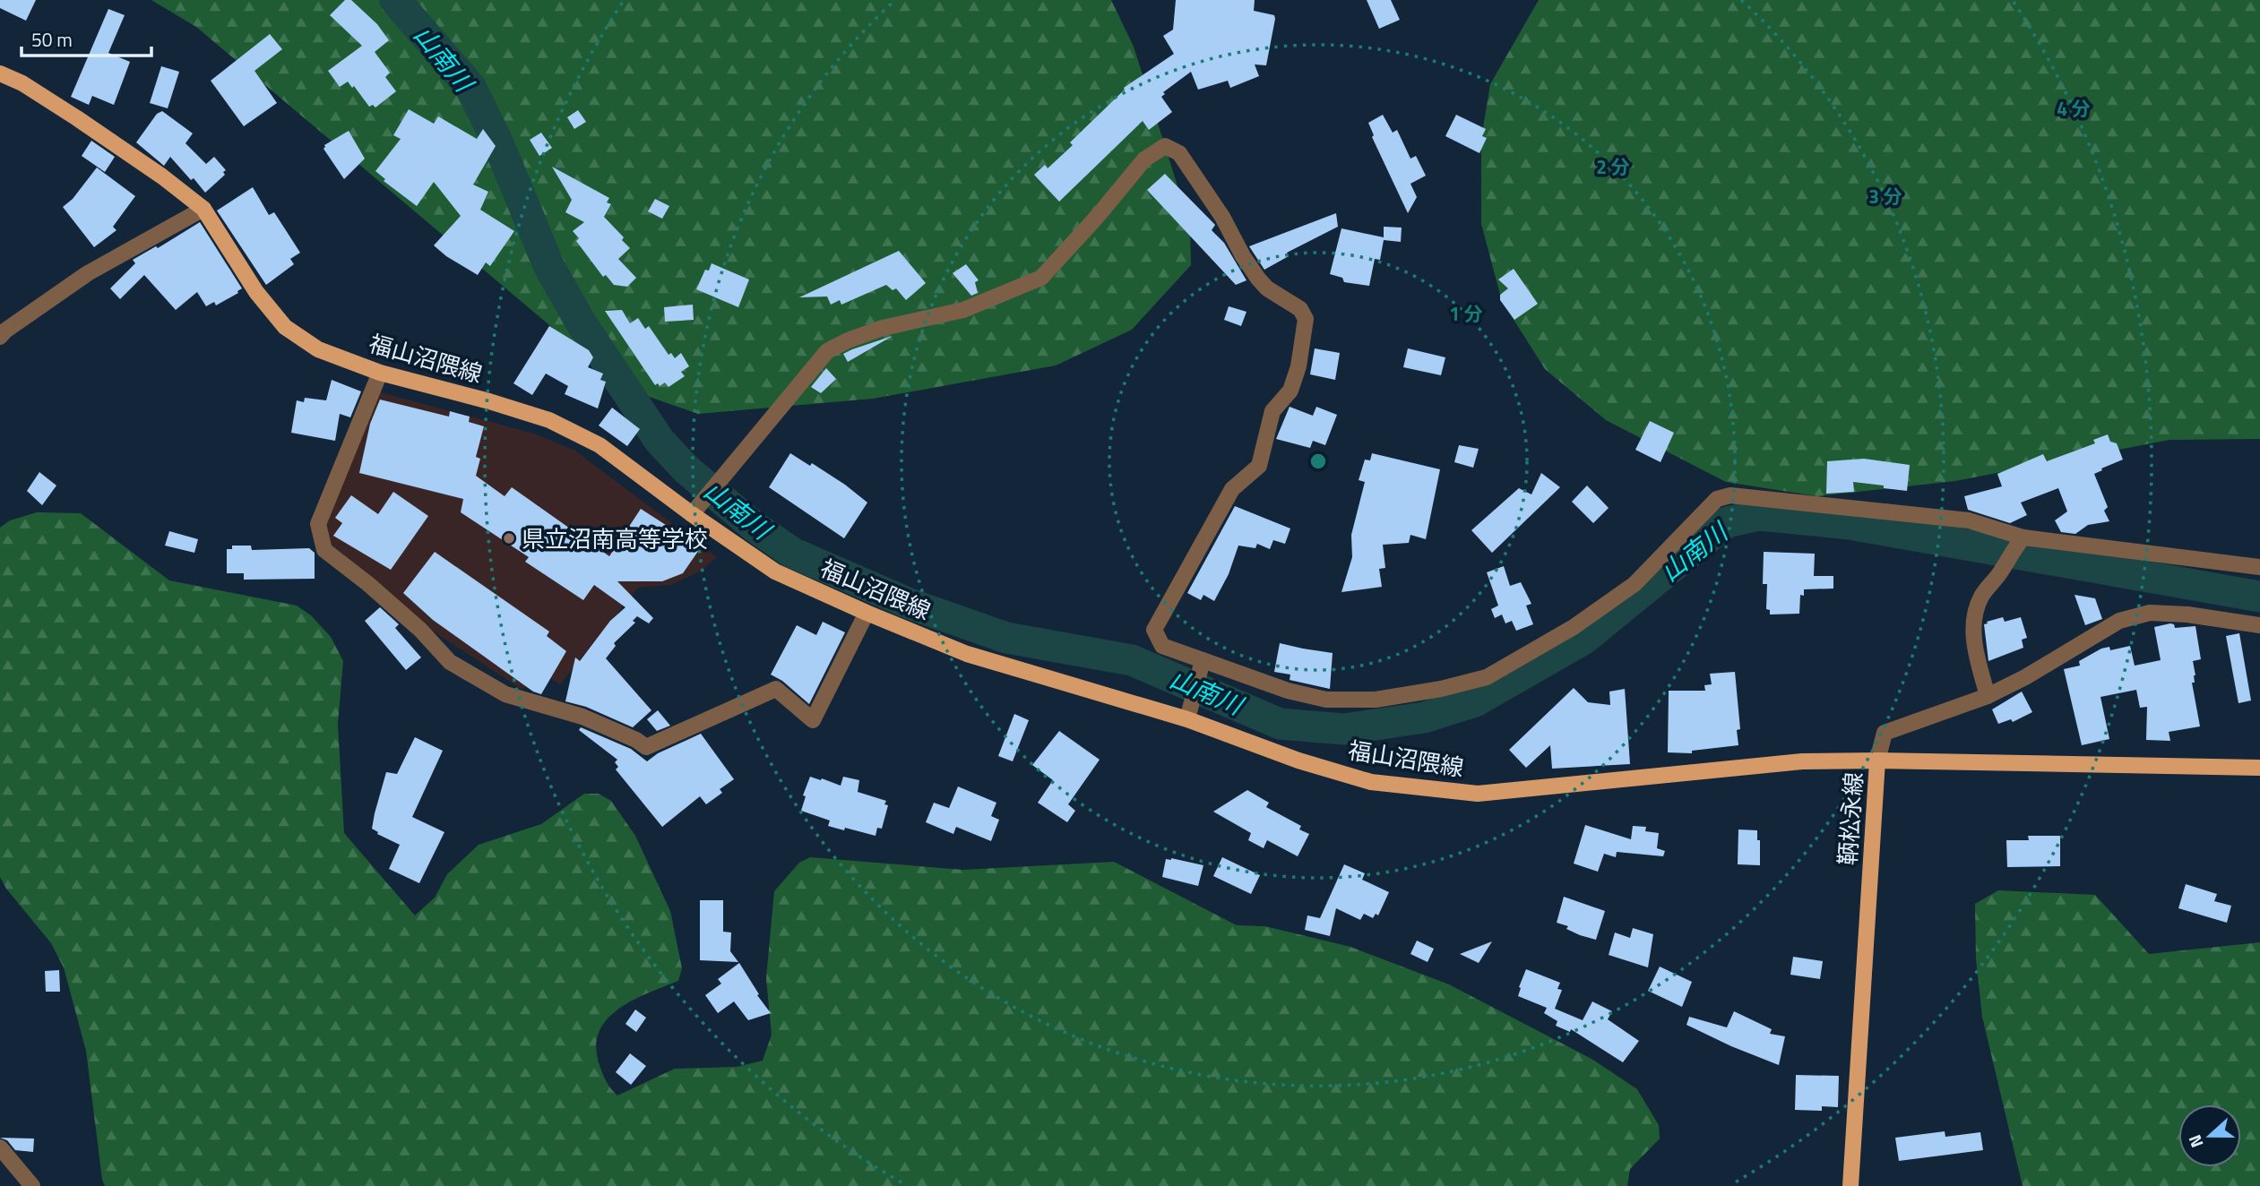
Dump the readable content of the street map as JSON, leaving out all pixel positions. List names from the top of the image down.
{
  "streets": {
    "main road": ["福山沼隈線", "鞆松永線"]
  },
  "crossings": [
    ["福山沼隈線", "鞆松永線"]
  ],
  "water": ["山南川"],
  "places": ["県立沼南高等学校"],
  "scale_bar": "50 m",
  "north": "left",
  "rings": [
    "4 分",
    "2 分",
    "3 分",
    "1 分"
  ]
}
